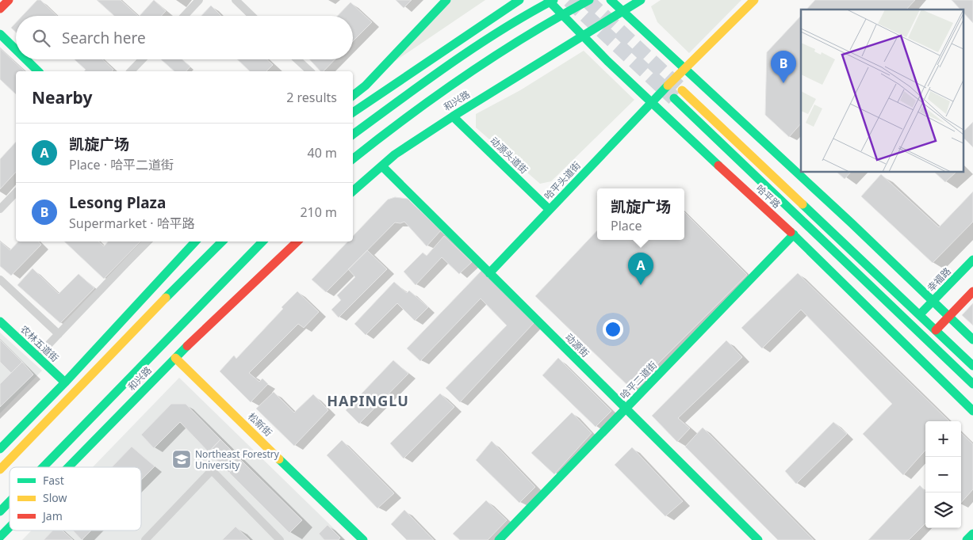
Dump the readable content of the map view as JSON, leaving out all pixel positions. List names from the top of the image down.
{
  "streets": {
    "main road": [
      "和兴路",
      "动源头道街",
      "哈平头道街",
      "哈平路",
      "幸福路",
      "农林五道街",
      "动源街",
      "哈平二道街",
      "松新街"
    ]
  },
  "crossings": [
    ["和兴路", "动源头道街"],
    ["和兴路", "哈平路"],
    ["和兴路", "动源街"],
    ["和兴路", "松新街"],
    ["动源头道街", "哈平头道街"],
    ["哈平头道街", "哈平路"],
    ["哈平头道街", "动源街"],
    ["哈平路", "幸福路"],
    ["哈平路", "哈平二道街"],
    ["动源街", "哈平二道街"]
  ],
  "districts": ["HAPINGLU"],
  "places": {
    "school or university": ["Northeast Forestry University"]
  },
  "legend": ["Fast", "Slow", "Jam"],
  "page": {
    "search": "Search here",
    "pins": ["B", "A"],
    "heading": ["Nearby", "2 results"],
    "list": [
      {
        "mark": "A",
        "name": "凯旋广场",
        "note": "Place · 哈平二道街",
        "value": "40 m"
      },
      {
        "mark": "B",
        "name": "Lesong Plaza",
        "note": "Supermarket · 哈平路",
        "value": "210 m"
      }
    ],
    "popup": ["凯旋广场", "Place"],
    "map_buttons": ["+", "−"]
  }
}
